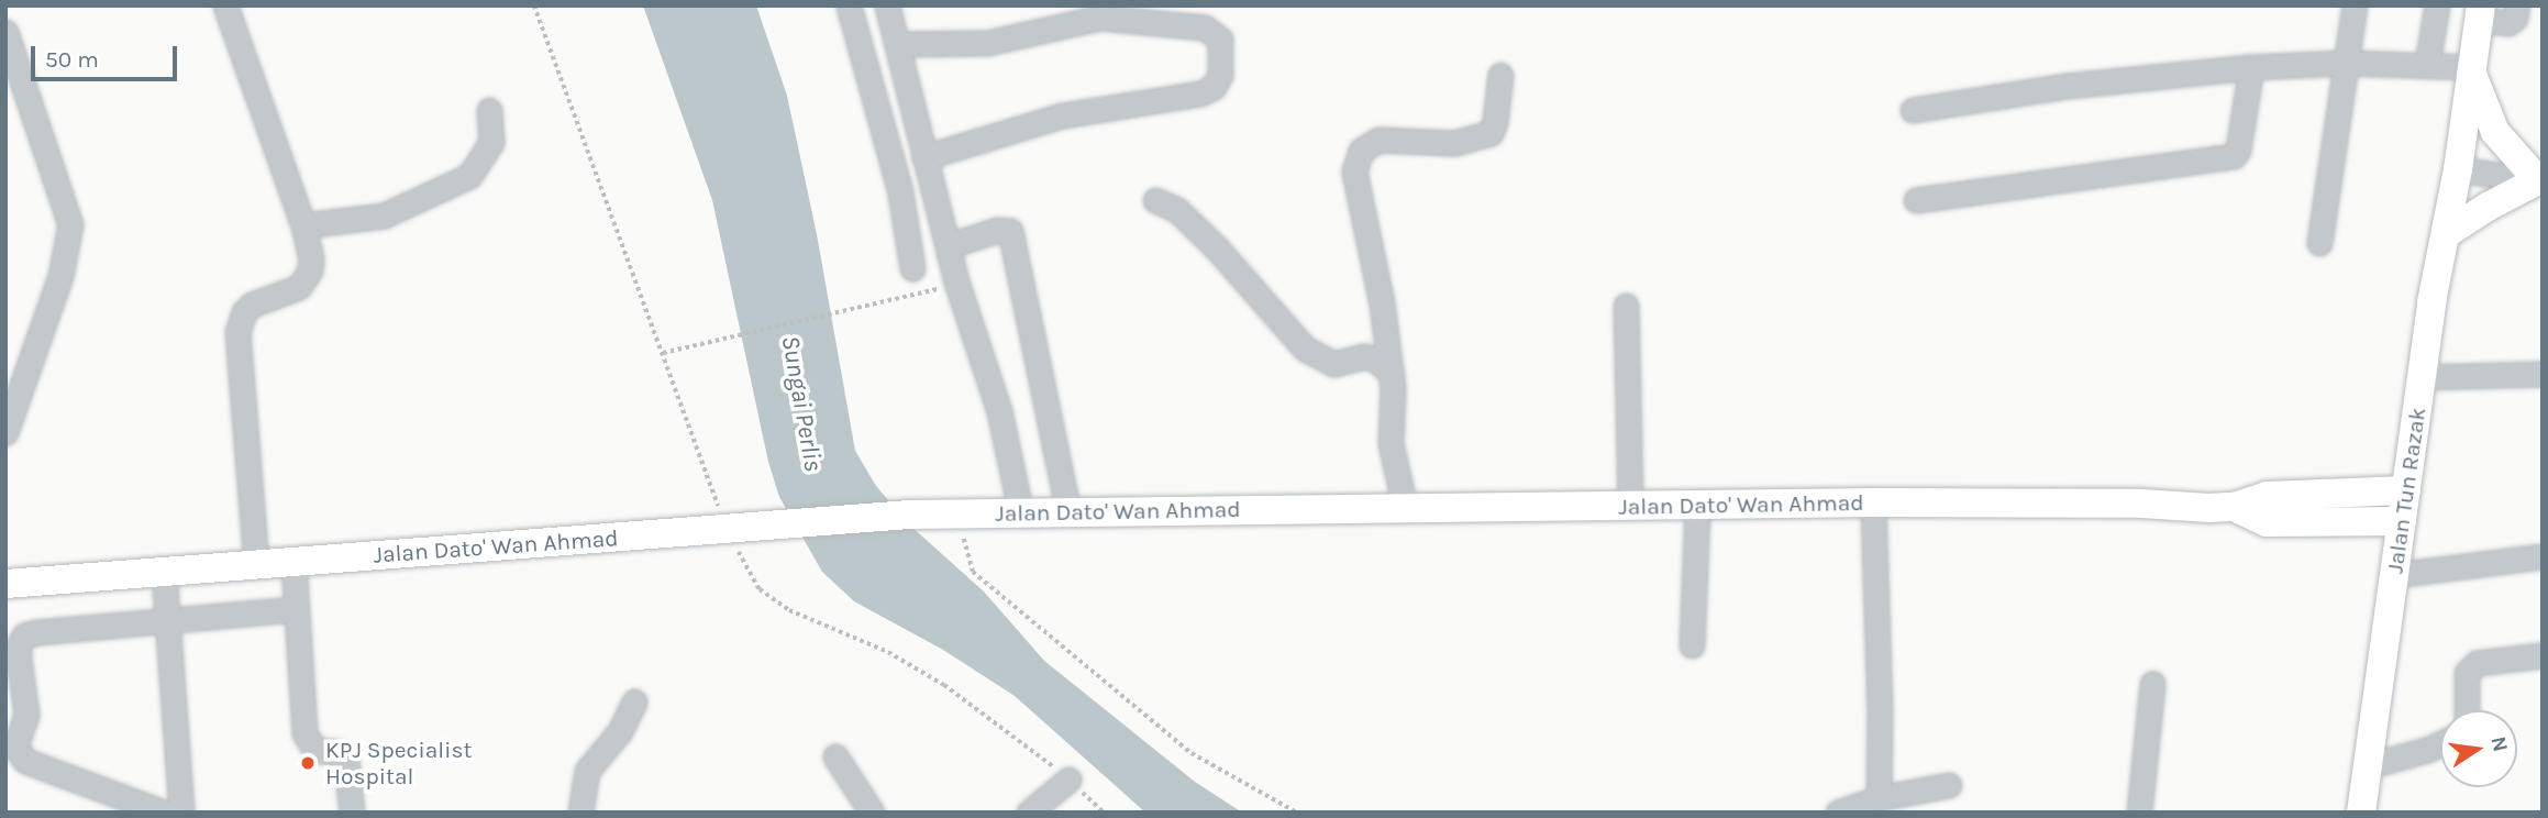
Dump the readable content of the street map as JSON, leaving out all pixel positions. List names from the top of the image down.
{
  "streets": {
    "main road": ["Jalan Tun Razak", "Jalan Dato' Wan Ahmad"]
  },
  "water": ["Sungai Perlis"],
  "places": ["KPJ Specialist Hospital"],
  "scale_bar": "50 m",
  "north": "right"
}
